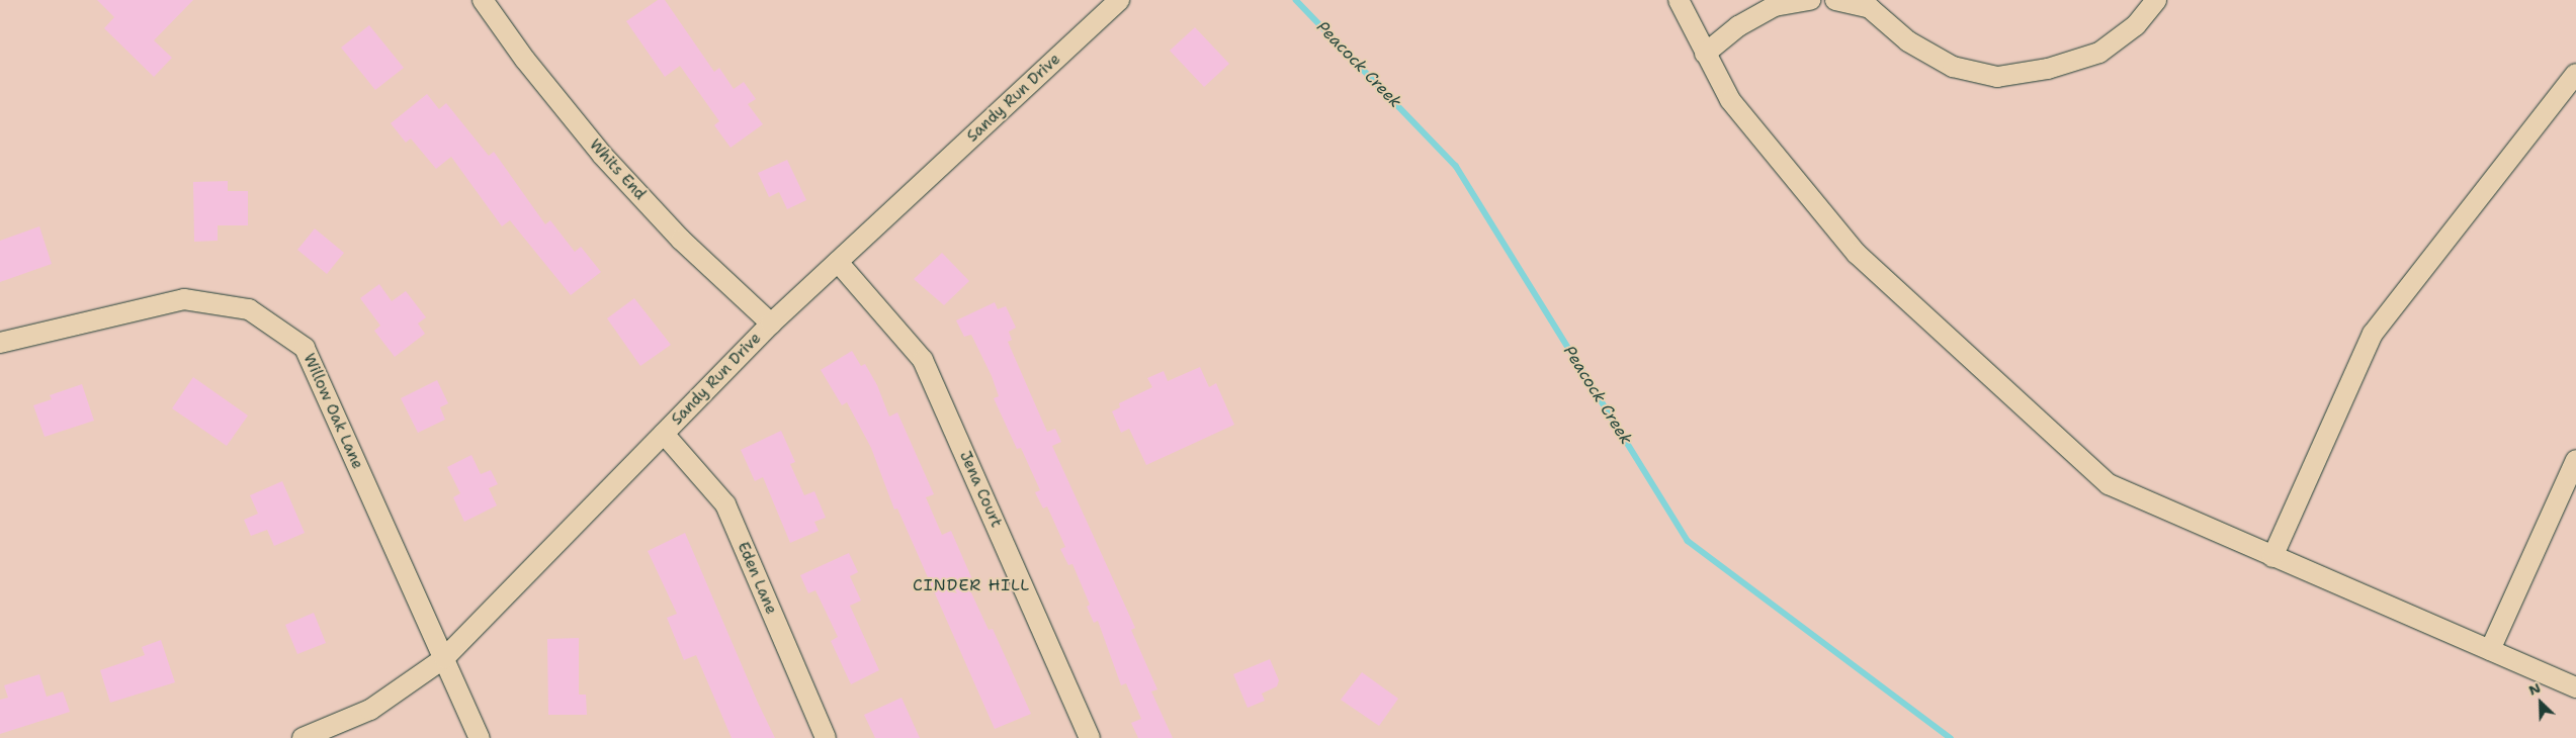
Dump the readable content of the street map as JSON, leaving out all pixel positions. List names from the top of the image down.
{
  "streets": {
    "street": [
      "Sandy Run Drive",
      "Whits End",
      "Willow Oak Lane",
      "Jena Court",
      "Eden Lane"
    ]
  },
  "crossings": [
    ["Sandy Run Drive", "Whits End"],
    ["Sandy Run Drive", "Willow Oak Lane"],
    ["Sandy Run Drive", "Jena Court"],
    ["Sandy Run Drive", "Eden Lane"]
  ],
  "districts": ["CINDER HILL"],
  "water": ["Peacock Creek"],
  "north": "top left"
}
